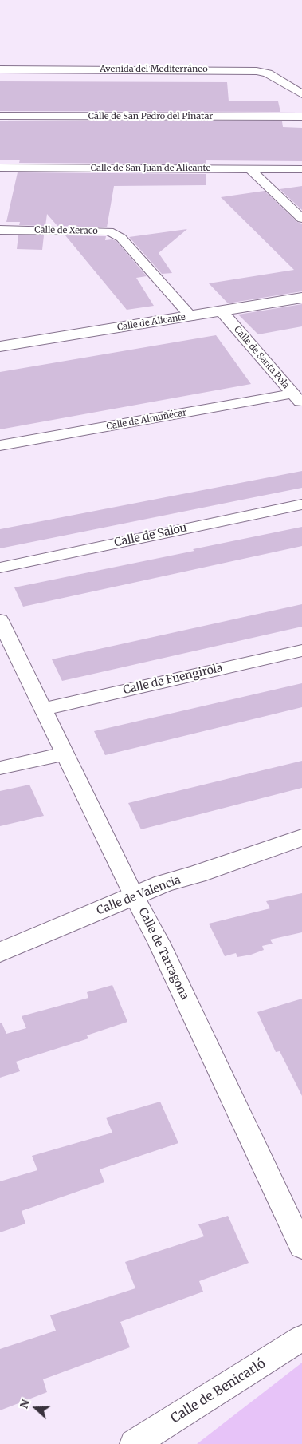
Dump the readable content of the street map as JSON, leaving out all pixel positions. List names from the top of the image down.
{
  "streets": {
    "street": [
      "Avenida del Mediterráneo",
      "Calle de San Pedro del Pinatar",
      "Calle de San Juan de Alicante",
      "Calle de Xeraco",
      "Calle de Alicante",
      "Calle de Santa Pola",
      "Calle de Almuñécar",
      "Calle de Salou",
      "Calle de Fuengirola",
      "Calle de Valencia",
      "Calle de Tarragona",
      "Calle de Benicarló"
    ]
  },
  "crossings": [
    ["Calle de Xeraco", "Calle de Alicante"],
    ["Calle de Alicante", "Calle de Santa Pola"],
    ["Calle de Santa Pola", "Calle de Almuñécar"],
    ["Calle de Fuengirola", "Calle de Tarragona"],
    ["Calle de Valencia", "Calle de Tarragona"]
  ],
  "north": "left"
}
